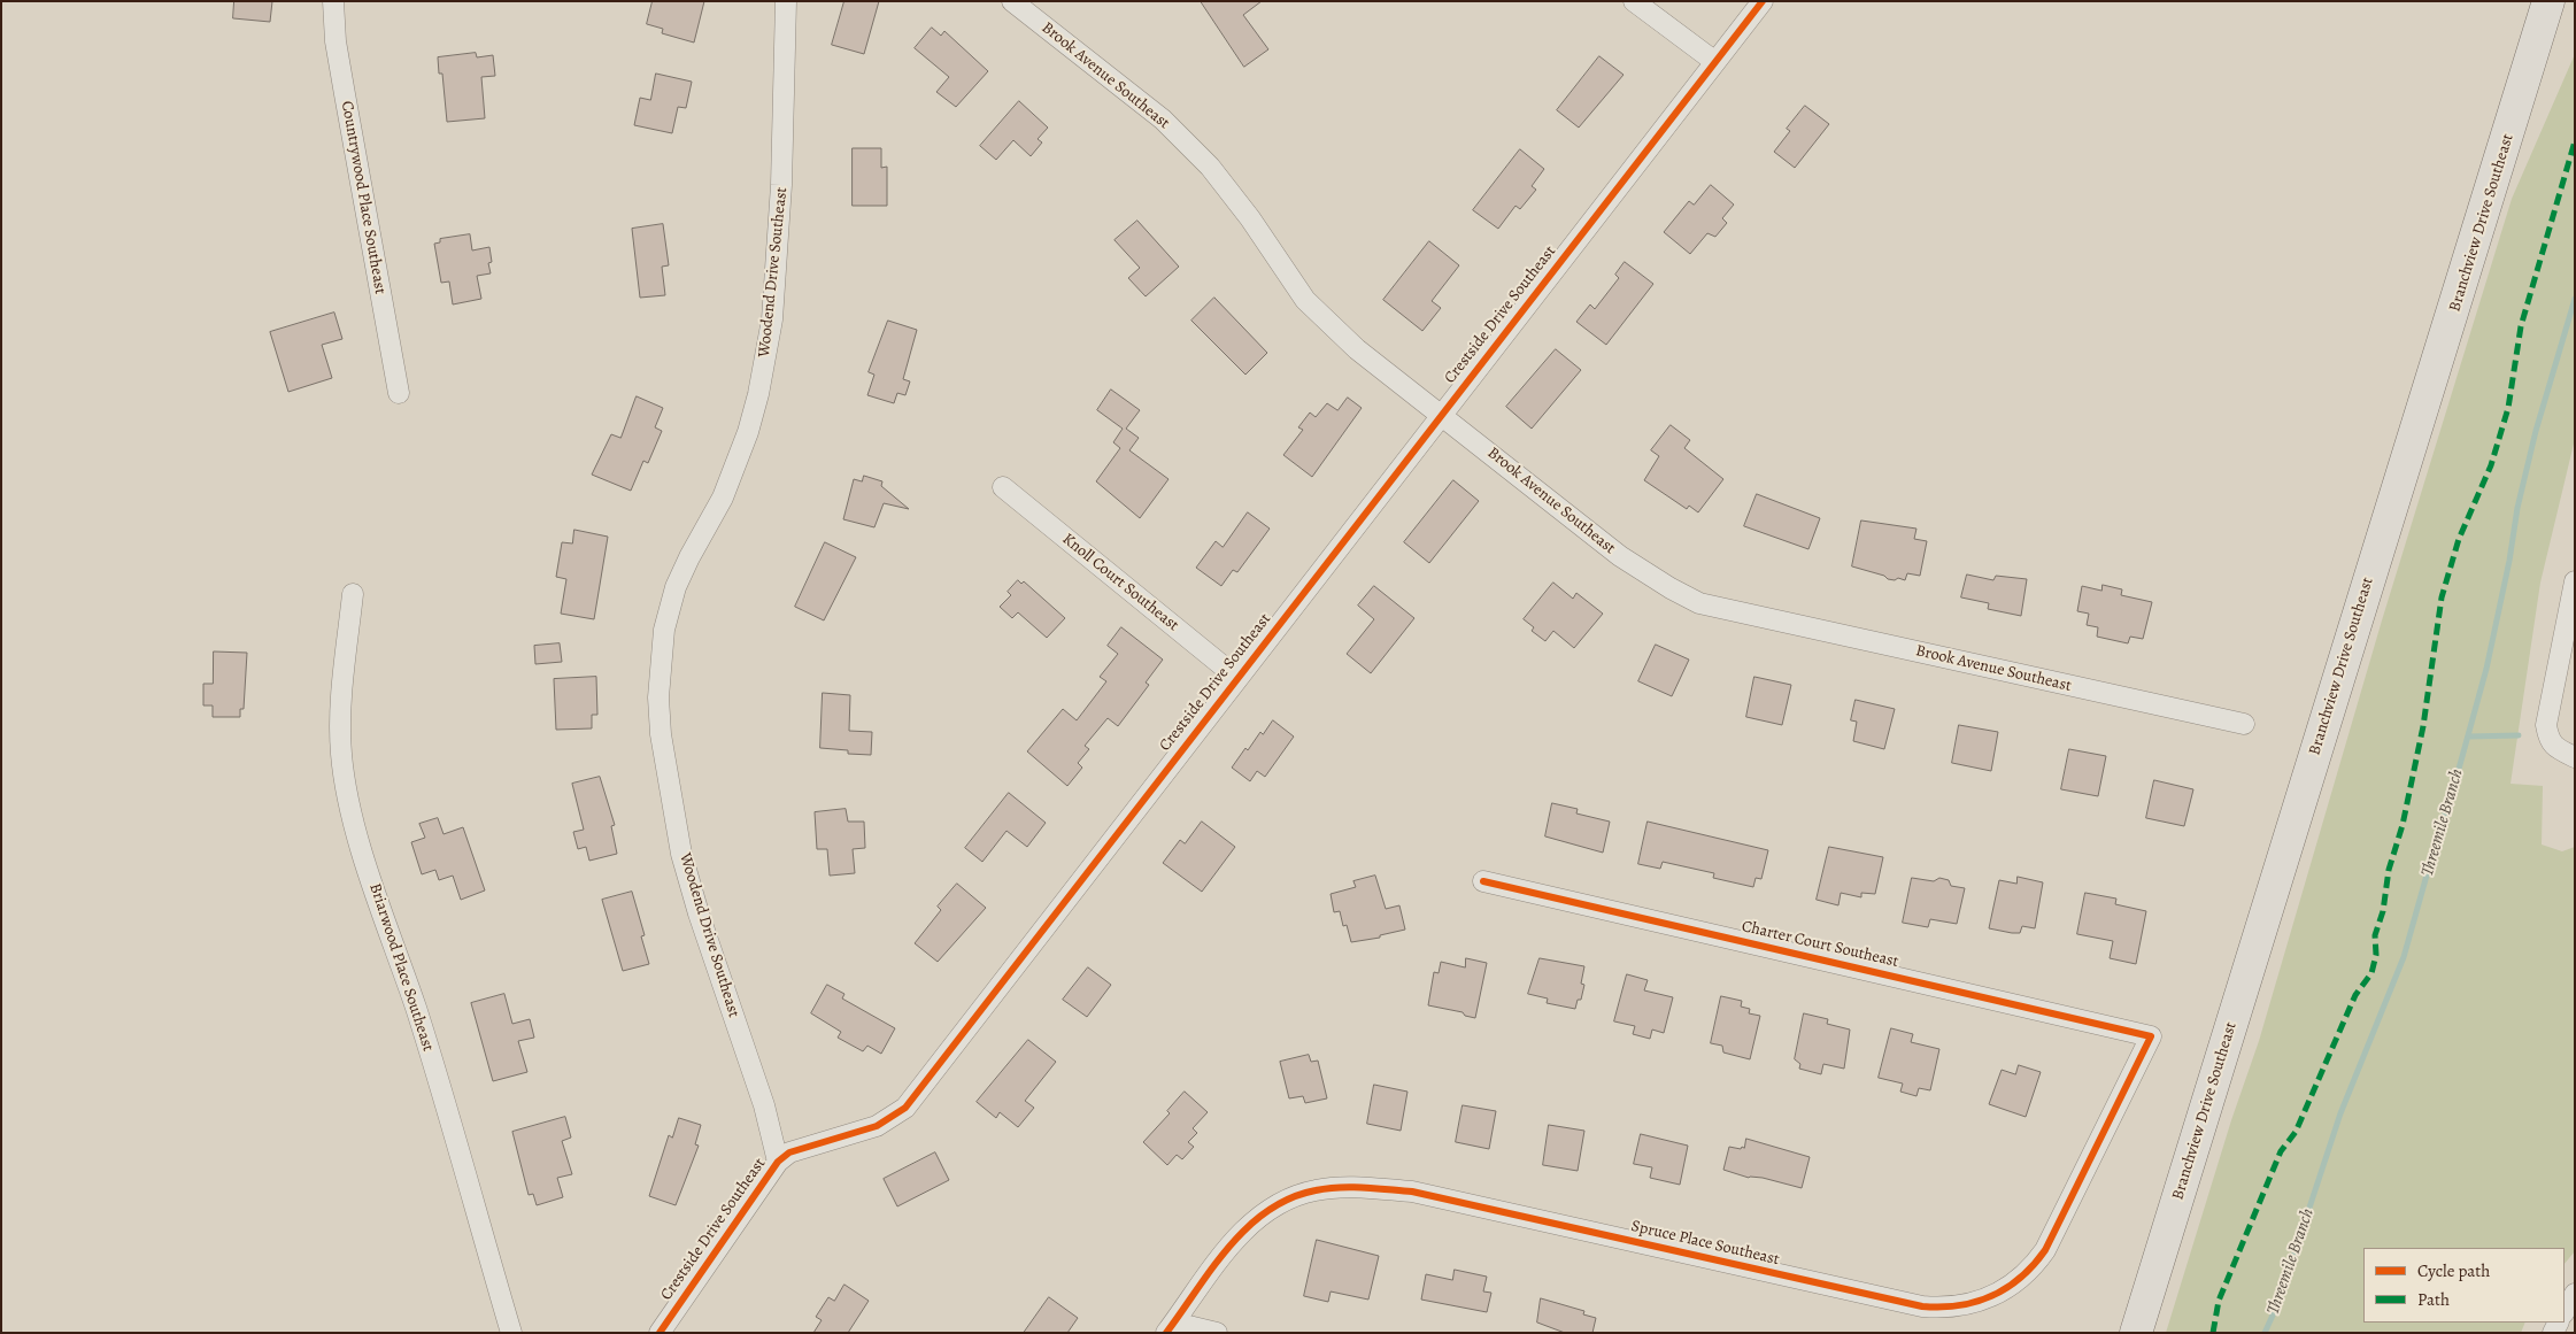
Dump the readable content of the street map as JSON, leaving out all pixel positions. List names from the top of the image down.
{
  "streets": {
    "main road": ["Branchview Drive Southeast"],
    "street": [
      "Brook Avenue Southeast",
      "Countrywood Place Southeast",
      "Woodend Drive Southeast",
      "Crestside Drive Southeast",
      "Knoll Court Southeast",
      "Charter Court Southeast",
      "Briarwood Place Southeast",
      "Spruce Place Southeast"
    ]
  },
  "crossings": [
    ["Brook Avenue Southeast", "Crestside Drive Southeast"],
    ["Woodend Drive Southeast", "Crestside Drive Southeast"],
    ["Crestside Drive Southeast", "Knoll Court Southeast"],
    ["Charter Court Southeast", "Spruce Place Southeast"]
  ],
  "water": ["Threemile Branch"],
  "legend": ["Cycle path", "Path"]
}
